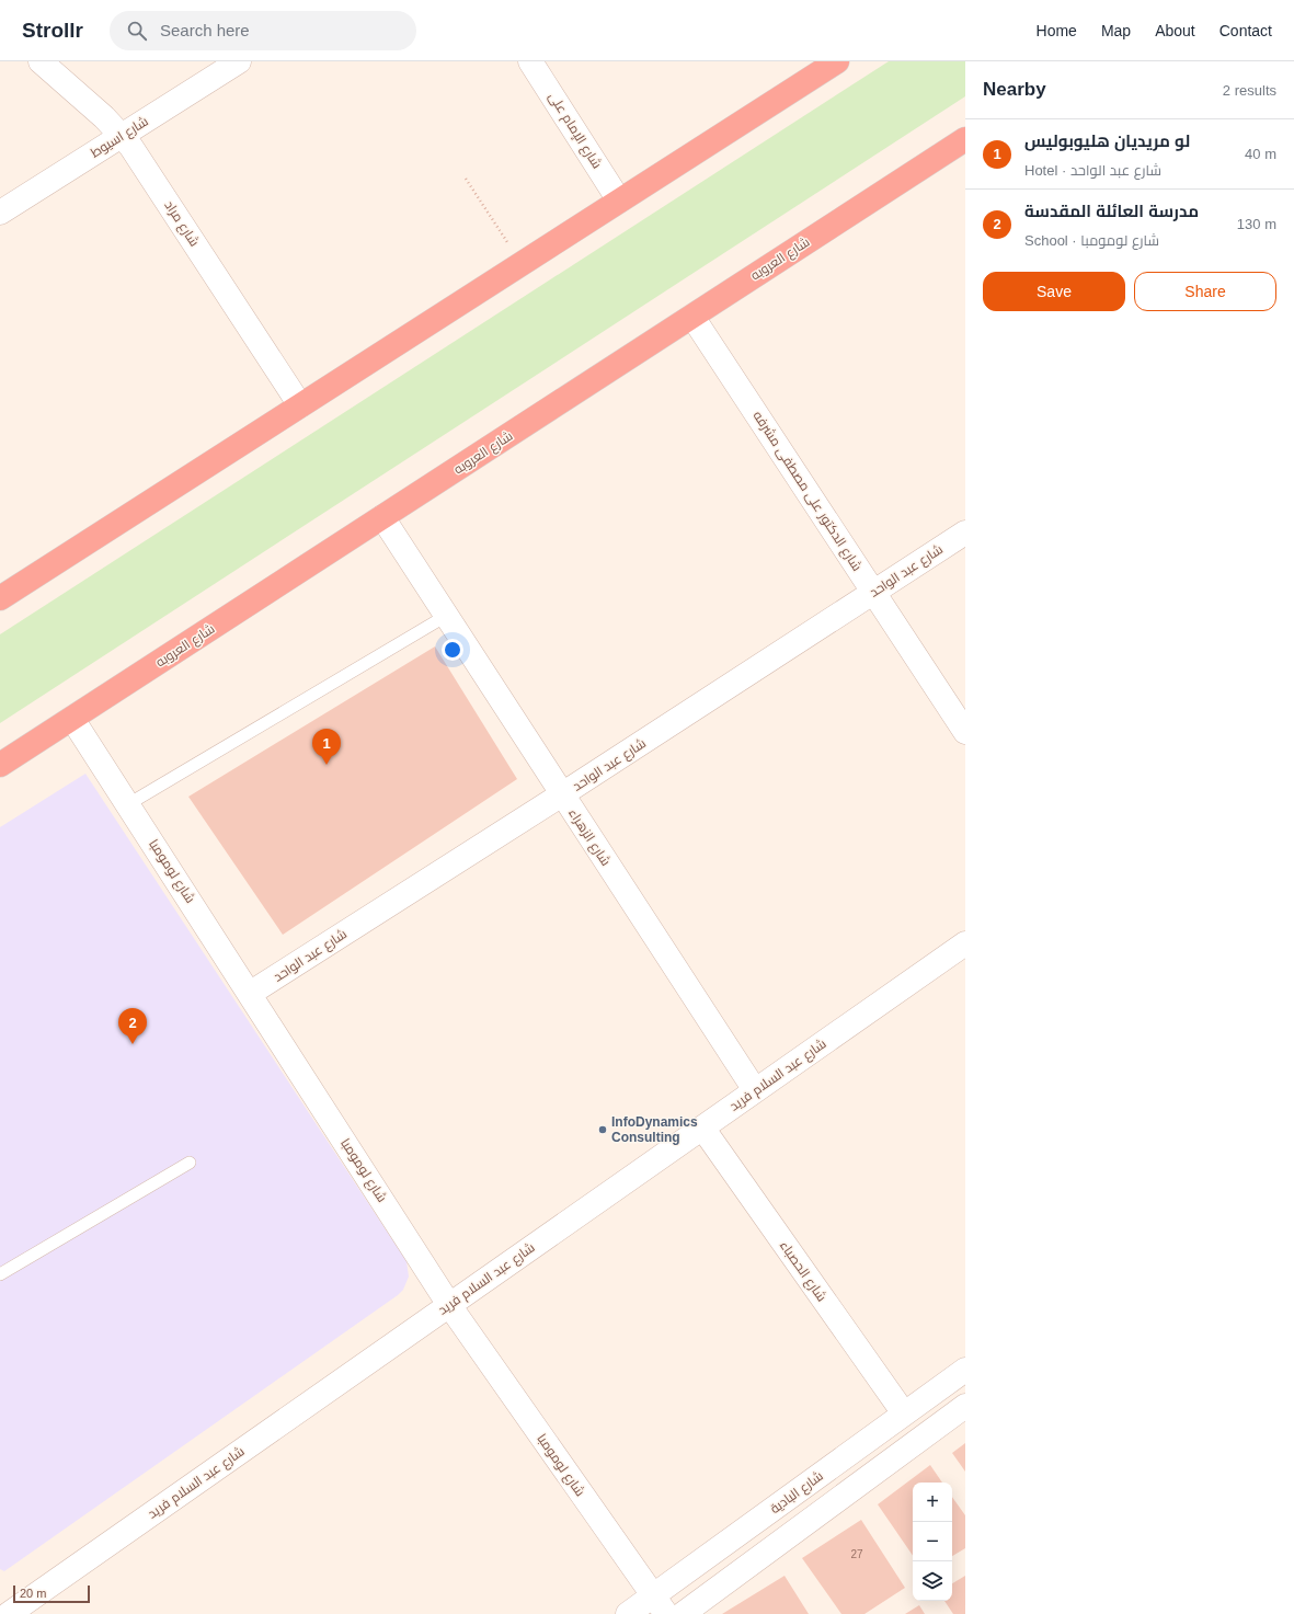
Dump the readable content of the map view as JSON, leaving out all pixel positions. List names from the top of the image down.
{
  "streets": {
    "highway": ["شارع العروبه"],
    "street": [
      "شارع الإمام على",
      "شارع اسيوط",
      "شارع مراد",
      "شارع الدكتور على مصطفى مشرفه",
      "شارع عبد الواحد",
      "شارع الزهراء",
      "شارع لومومبا",
      "شارع عبد السلام فريد",
      "شارع الحصباء",
      "شارع البادية"
    ]
  },
  "crossings": [
    ["شارع اسيوط", "شارع مراد"],
    ["شارع العروبه", "شارع الدكتور على مصطفى مشرفه"],
    ["شارع العروبه", "شارع الزهراء"],
    ["شارع العروبه", "شارع لومومبا"],
    ["شارع الدكتور على مصطفى مشرفه", "شارع عبد الواحد"],
    ["شارع عبد الواحد", "شارع الزهراء"],
    ["شارع عبد الواحد", "شارع لومومبا"],
    ["شارع الزهراء", "شارع عبد السلام فريد"],
    ["شارع لومومبا", "شارع عبد السلام فريد"],
    ["شارع لومومبا", "شارع البادية"],
    ["شارع عبد السلام فريد", "شارع الحصباء"],
    ["شارع الحصباء", "شارع البادية"]
  ],
  "places": ["InfoDynamics Consulting"],
  "house_numbers": ["27"],
  "scale_bar": "20 m",
  "page": {
    "header": "Strollr",
    "search": "Search here",
    "nav": [
      "Home",
      "Map",
      "About",
      "Contact"
    ],
    "heading": ["Nearby", "2 results"],
    "list": [
      {
        "mark": "1",
        "name": "لو مريديان هليوبوليس",
        "note": "Hotel · شارع عبد الواحد",
        "value": "40 m"
      },
      {
        "mark": "2",
        "name": "مدرسة العائلة المقدسة",
        "note": "School · شارع لومومبا",
        "value": "130 m"
      }
    ],
    "buttons": ["Save", "Share"],
    "pins": ["1", "2"],
    "map_buttons": ["+", "−"],
    "scale": "20 m"
  }
}
